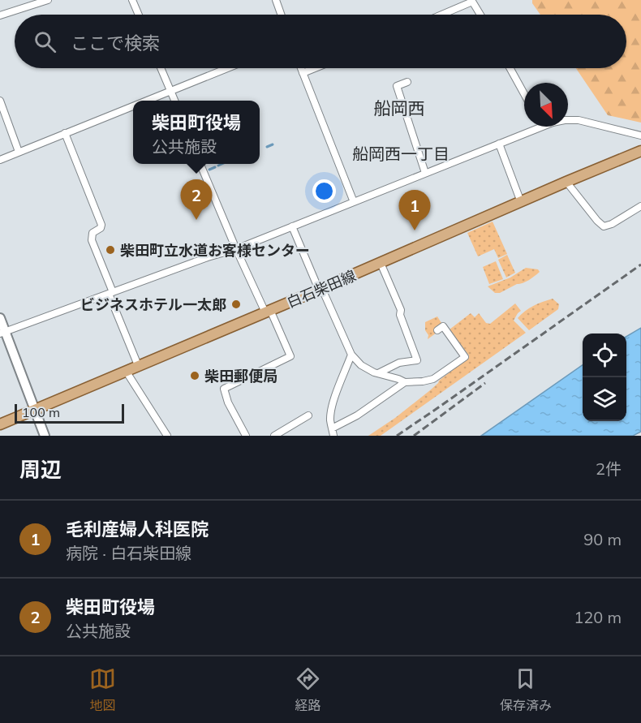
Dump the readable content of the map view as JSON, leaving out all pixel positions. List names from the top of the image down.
{
  "streets": {
    "main road": ["白石柴田線"]
  },
  "districts": ["船岡西", "船岡西一丁目"],
  "places": ["柴田町立水道お客様センター", "ビジネスホテル一太郎", "柴田郵便局"],
  "scale_bar": "100 m",
  "north": "bottom right",
  "page": {
    "search": "ここで検索",
    "popup": ["柴田町役場", "公共施設"],
    "pins": ["2", "1"],
    "scale": "100 m",
    "heading": ["周辺", "2件"],
    "list": [
      {
        "mark": "1",
        "name": "毛利産婦人科医院",
        "note": "病院 · 白石柴田線",
        "value": "90 m"
      },
      {
        "mark": "2",
        "name": "柴田町役場",
        "note": "公共施設",
        "value": "120 m"
      }
    ],
    "nav": ["地図", "経路", "保存済み"]
  }
}
